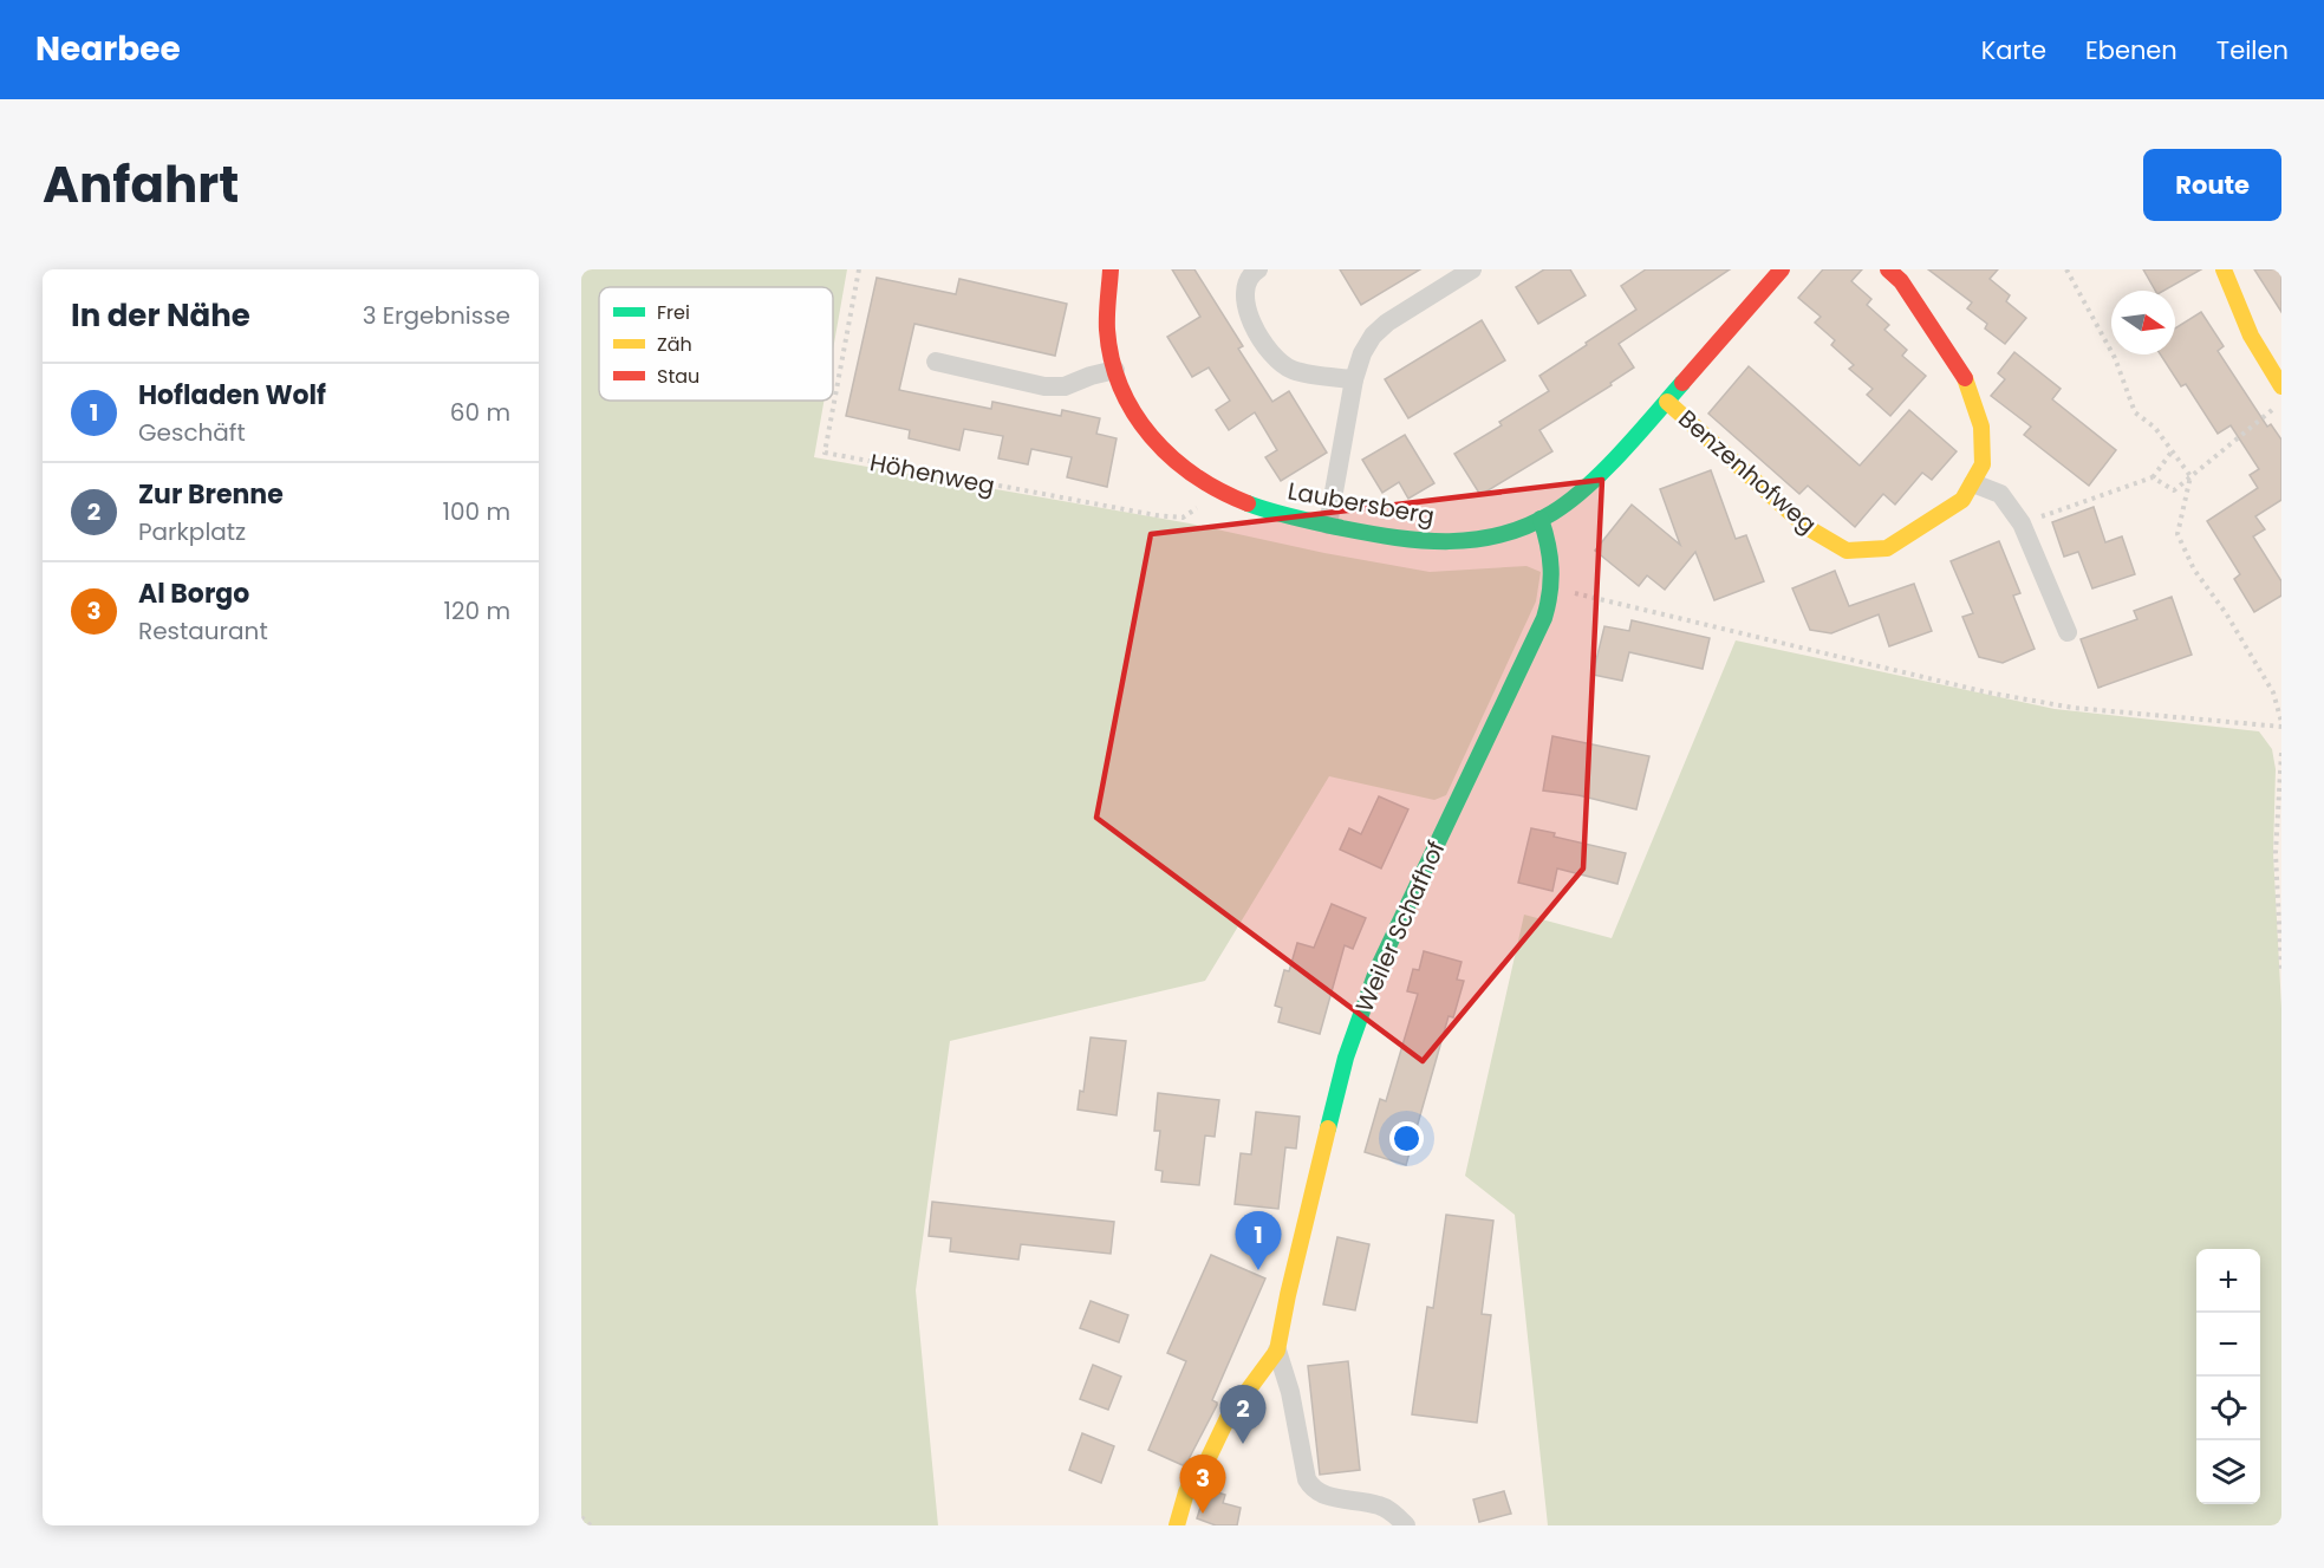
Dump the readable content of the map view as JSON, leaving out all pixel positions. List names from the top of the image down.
{
  "streets": {
    "street": ["Benzenhofweg", "Laubersberg", "Weiler Schafhof"],
    "path": ["Höhenweg"]
  },
  "crossings": [
    ["Benzenhofweg", "Laubersberg"],
    ["Höhenweg", "Laubersberg"],
    ["Laubersberg", "Weiler Schafhof"]
  ],
  "legend": ["Frei", "Zäh", "Stau"],
  "north": "right",
  "page": {
    "header": "Nearbee",
    "nav": ["Karte", "Ebenen", "Teilen"],
    "title": "Anfahrt",
    "buttons": "Route",
    "heading": ["In der Nähe", "3 Ergebnisse"],
    "list": [
      {
        "mark": "1",
        "name": "Hofladen Wolf",
        "note": "Geschäft",
        "value": "60 m"
      },
      {
        "mark": "2",
        "name": "Zur Brenne",
        "note": "Parkplatz",
        "value": "100 m"
      },
      {
        "mark": "3",
        "name": "Al Borgo",
        "note": "Restaurant",
        "value": "120 m"
      }
    ],
    "pins": ["1", "2", "3"],
    "map_buttons": ["+", "−"]
  }
}
